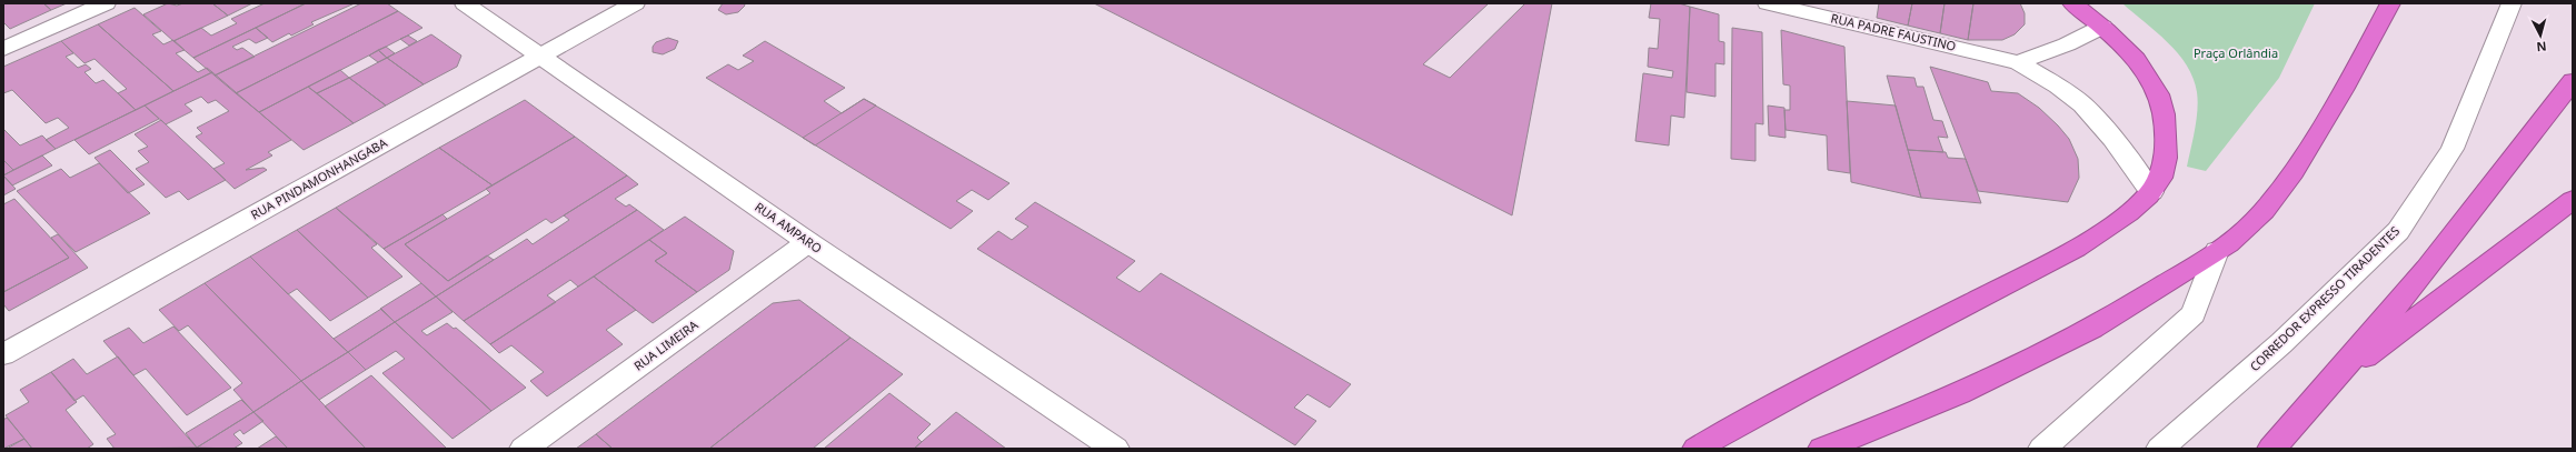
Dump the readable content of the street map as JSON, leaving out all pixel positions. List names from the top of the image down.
{
  "streets": {
    "street": [
      "RUA PADRE FAUSTINO",
      "RUA PINDAMONHANGABA",
      "RUA AMPARO",
      "CORREDOR EXPRESSO TIRADENTES",
      "RUA LIMEIRA"
    ]
  },
  "crossings": [
    ["RUA PINDAMONHANGABA", "RUA AMPARO"],
    ["RUA AMPARO", "RUA LIMEIRA"]
  ],
  "parks": ["Praça Orlândia"],
  "north": "bottom"
}
